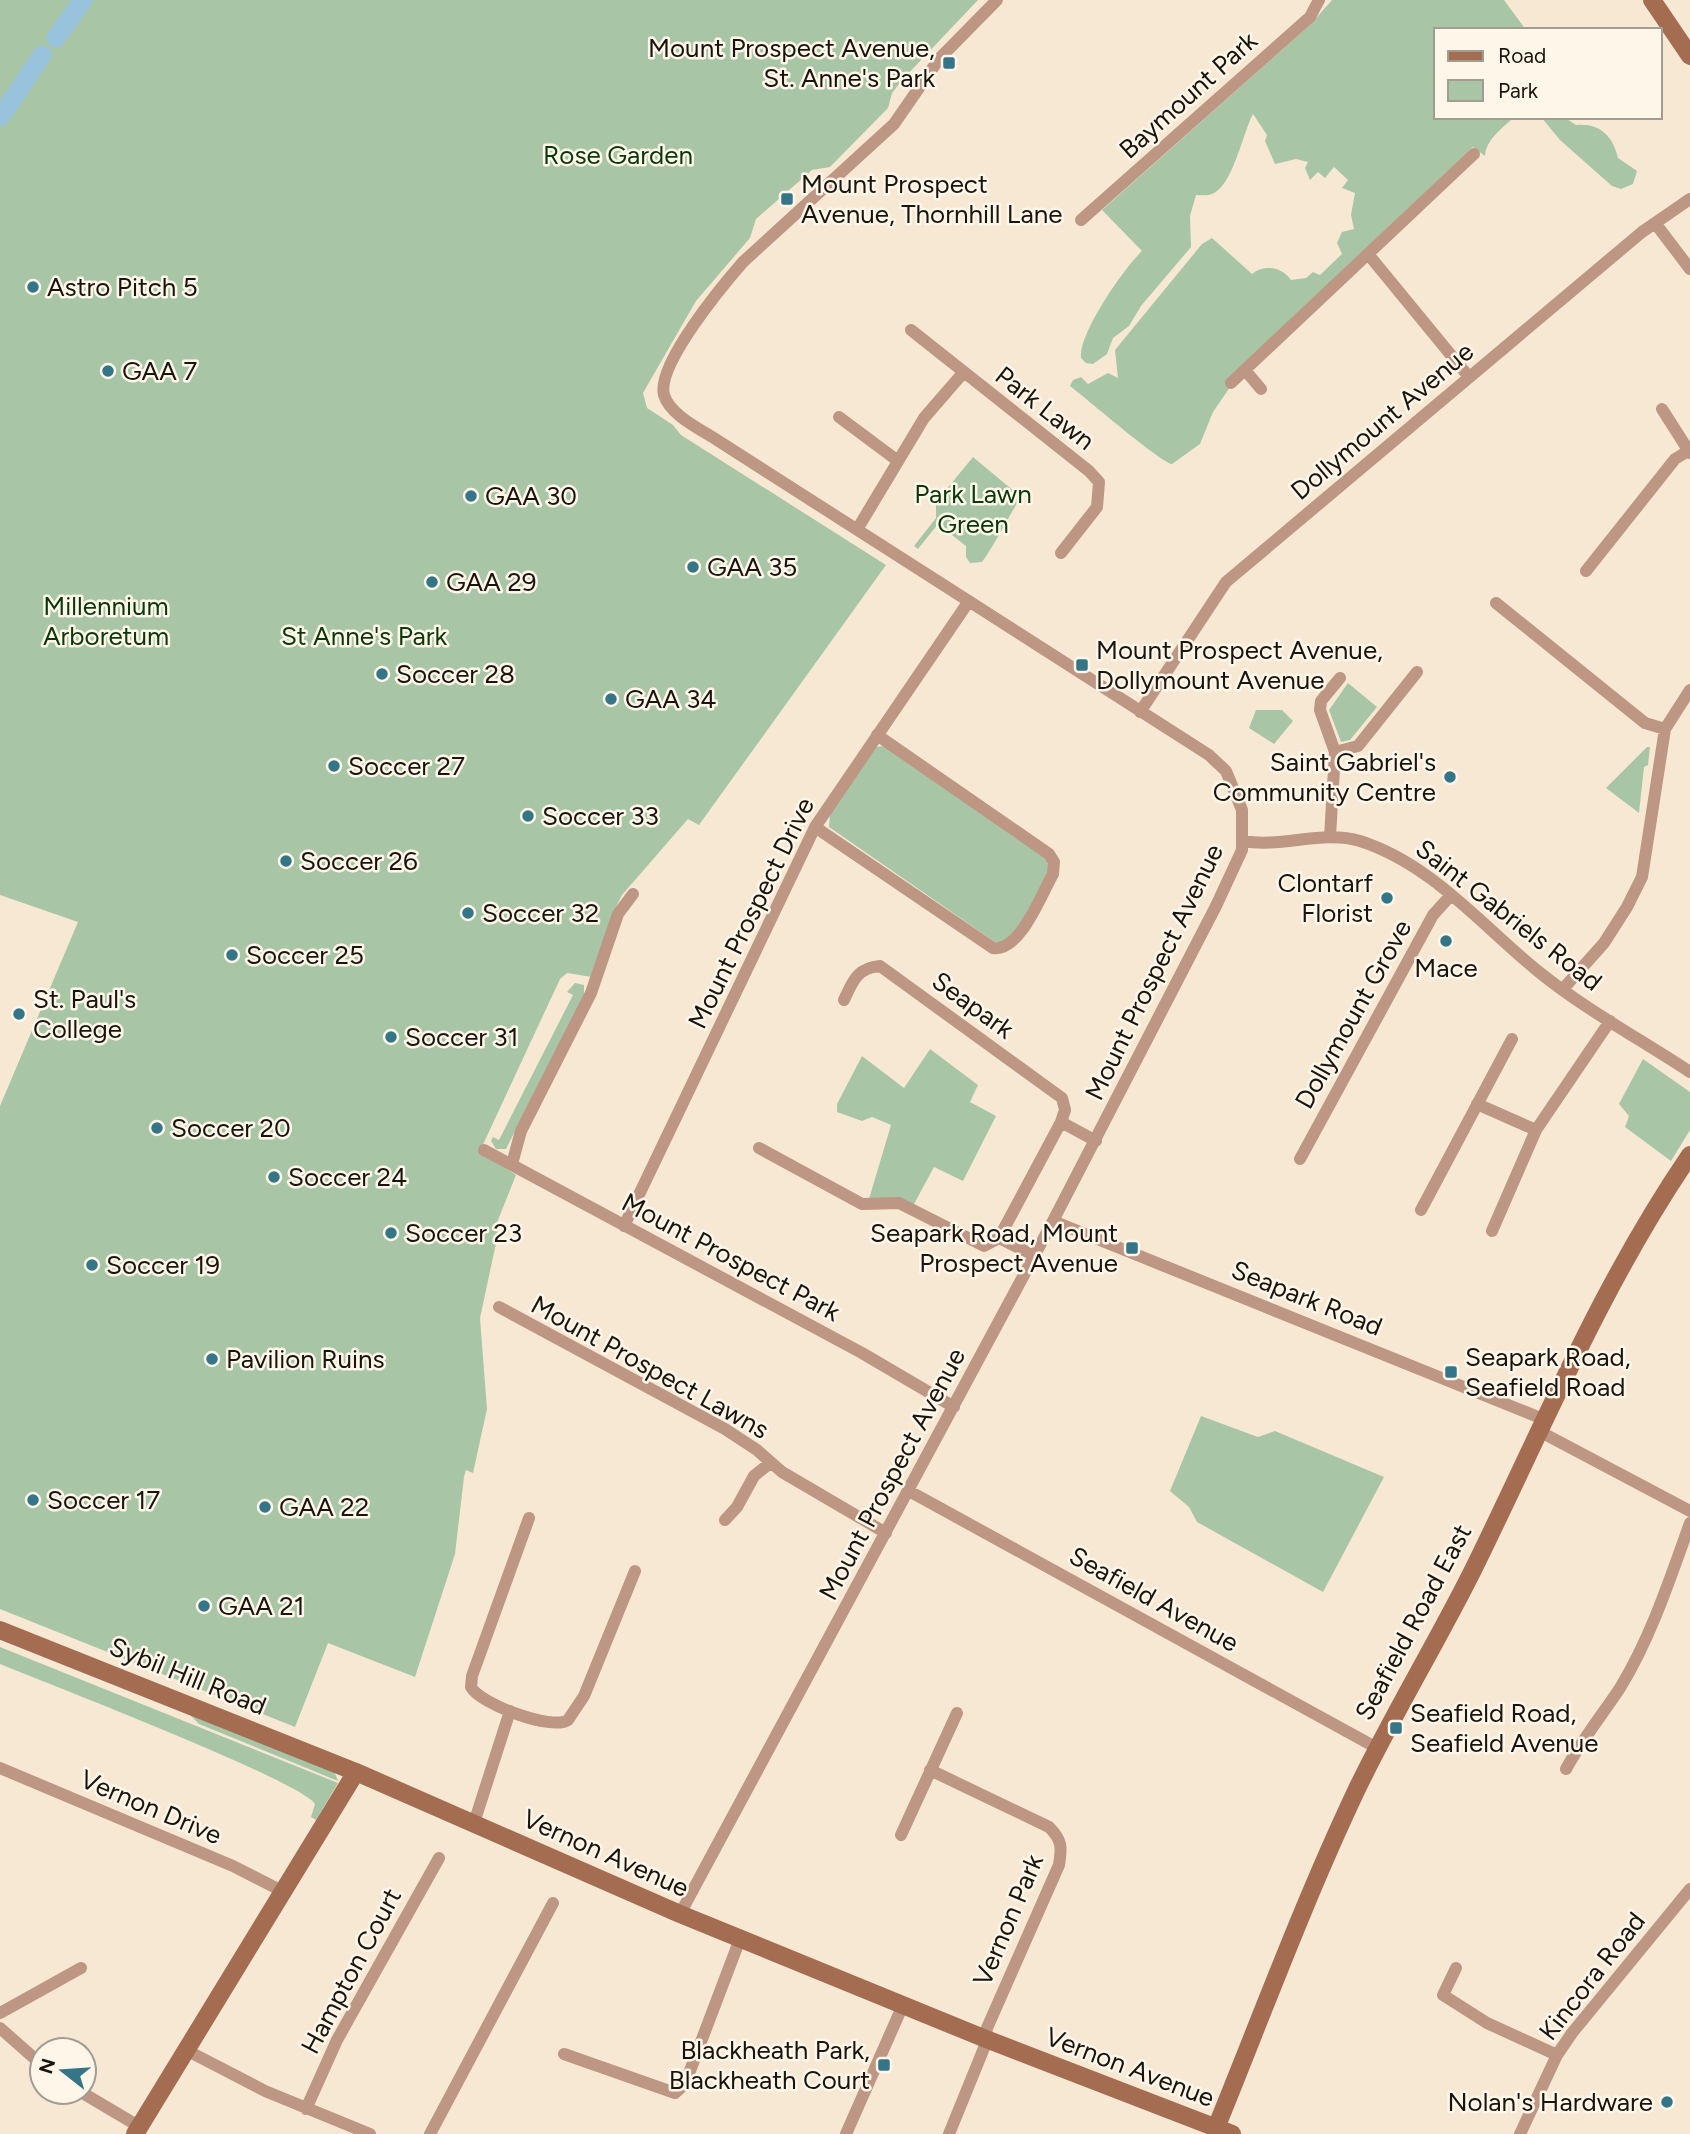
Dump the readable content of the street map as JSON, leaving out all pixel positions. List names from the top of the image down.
{
  "streets": {
    "street": [
      "Baymount Park",
      "Park Lawn",
      "Dollymount Avenue",
      "Mount Prospect Drive",
      "Saint Gabriels Road",
      "Mount Prospect Avenue",
      "Seapark",
      "Dollymount Grove",
      "Mount Prospect Park",
      "Seapark Road",
      "Mount Prospect Lawns",
      "Seafield Avenue",
      "Seafield Road East",
      "Sybil Hill Road",
      "Vernon Drive",
      "Vernon Avenue",
      "Vernon Park",
      "Hampton Court",
      "Kincora Road"
    ]
  },
  "crossings": [
    ["Park Lawn", "Mount Prospect Avenue"],
    ["Dollymount Avenue", "Mount Prospect Avenue"],
    ["Mount Prospect Drive", "Mount Prospect Avenue"],
    ["Mount Prospect Drive", "Mount Prospect Park"],
    ["Saint Gabriels Road", "Mount Prospect Avenue"],
    ["Saint Gabriels Road", "Dollymount Grove"],
    ["Mount Prospect Avenue", "Mount Prospect Park"],
    ["Mount Prospect Avenue", "Seapark Road"],
    ["Mount Prospect Avenue", "Mount Prospect Lawns"],
    ["Mount Prospect Avenue", "Seafield Avenue"],
    ["Mount Prospect Avenue", "Vernon Avenue"],
    ["Seapark Road", "Seafield Road East"],
    ["Seafield Avenue", "Seafield Road East"],
    ["Seafield Road East", "Vernon Avenue"],
    ["Sybil Hill Road", "Vernon Avenue"],
    ["Vernon Avenue", "Vernon Park"]
  ],
  "parks": [
    "Rose Garden",
    "Park Lawn Green",
    "Millennium Arboretum",
    "St Anne's Park"
  ],
  "places": {
    "transit": [
      "Mount Prospect Avenue, St. Anne's Park",
      "Mount Prospect Avenue, Thornhill Lane",
      "Mount Prospect Avenue, Dollymount Avenue",
      "Seapark Road, Mount Prospect Avenue",
      "Seapark Road, Seafield Road",
      "Seafield Road, Seafield Avenue",
      "Blackheath Park, Blackheath Court"
    ],
    "other": [
      "Astro Pitch 5",
      "GAA 7",
      "GAA 30",
      "GAA 35",
      "GAA 29",
      "Soccer 28",
      "GAA 34",
      "Soccer 27",
      "Saint Gabriel's Community Centre",
      "Soccer 33",
      "Soccer 26",
      "Clontarf Florist",
      "Soccer 32",
      "Mace",
      "Soccer 25",
      "St. Paul's College",
      "Soccer 31",
      "Soccer 20",
      "Soccer 24",
      "Soccer 23",
      "Soccer 19",
      "Pavilion Ruins",
      "Soccer 17",
      "GAA 22",
      "GAA 21",
      "Nolan's Hardware"
    ]
  },
  "legend": ["Road", "Park"],
  "north": "left"
}
